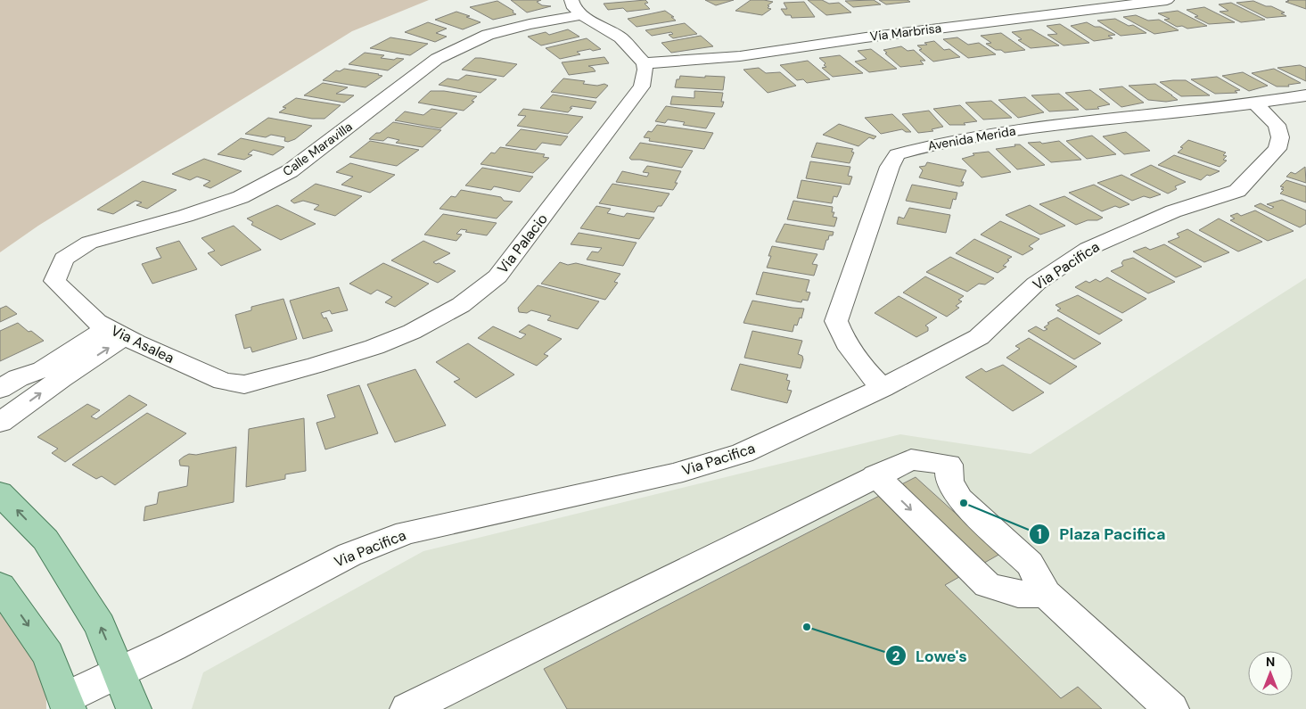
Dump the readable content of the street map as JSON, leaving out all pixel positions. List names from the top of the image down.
{
  "streets": {
    "street": [
      "Via Marbrisa",
      "Avenida Merida",
      "Calle Maravilla",
      "Via Palacio",
      "Via Pacifica",
      "Via Asalea"
    ]
  },
  "crossings": [
    ["Via Marbrisa", "Via Palacio"],
    ["Avenida Merida", "Via Pacifica"],
    ["Calle Maravilla", "Via Asalea"],
    ["Via Palacio", "Via Asalea"]
  ],
  "places": ["Plaza Pacifica", "Lowe's"],
  "north": "top"
}
